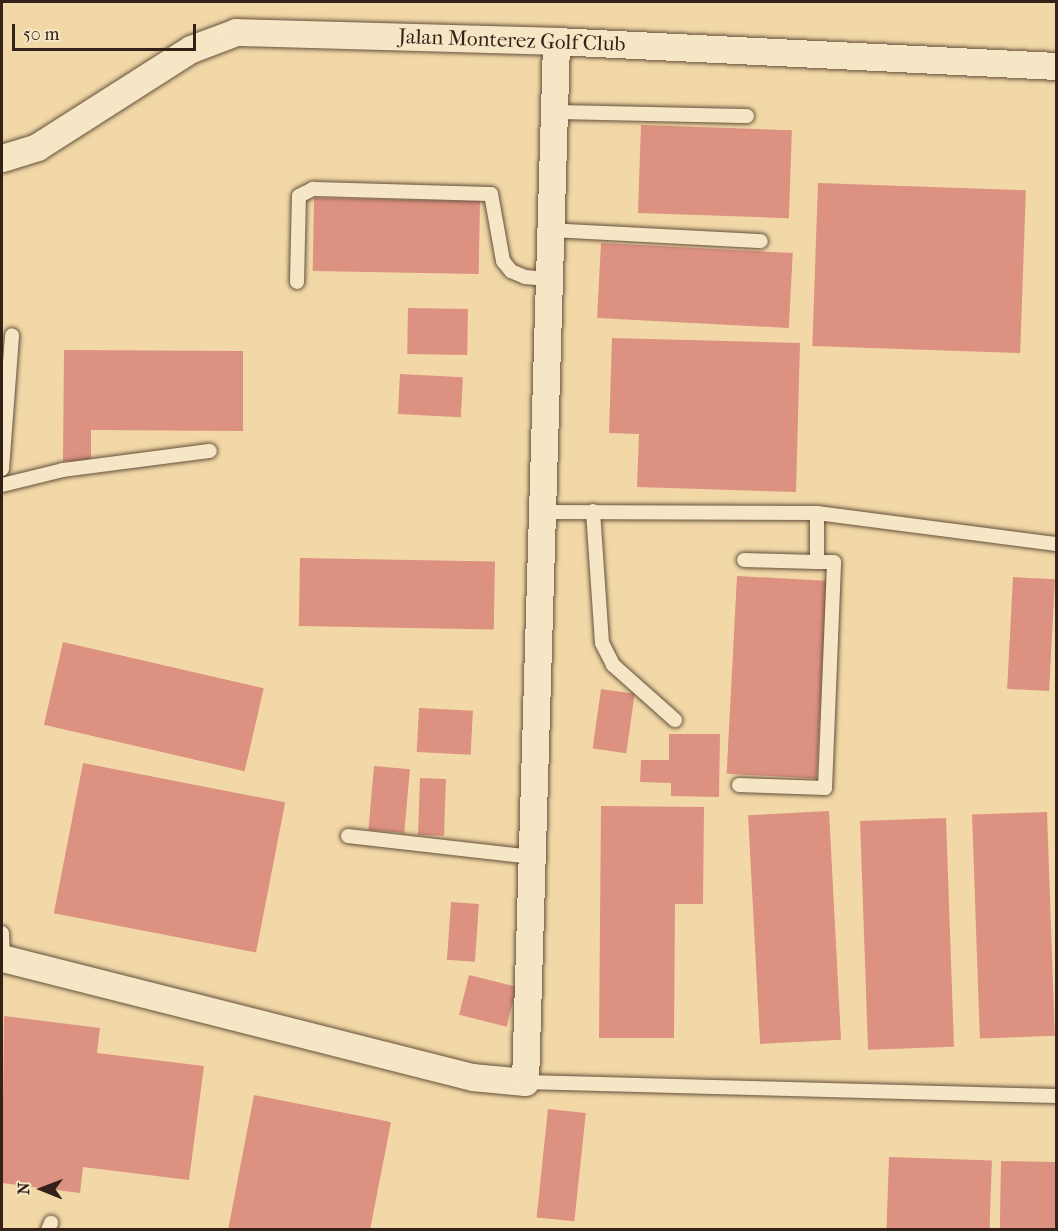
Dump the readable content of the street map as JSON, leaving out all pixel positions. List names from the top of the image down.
{
  "streets": {
    "street": ["Jalan Monterez Golf Club"]
  },
  "scale_bar": "50 m",
  "north": "left"
}
